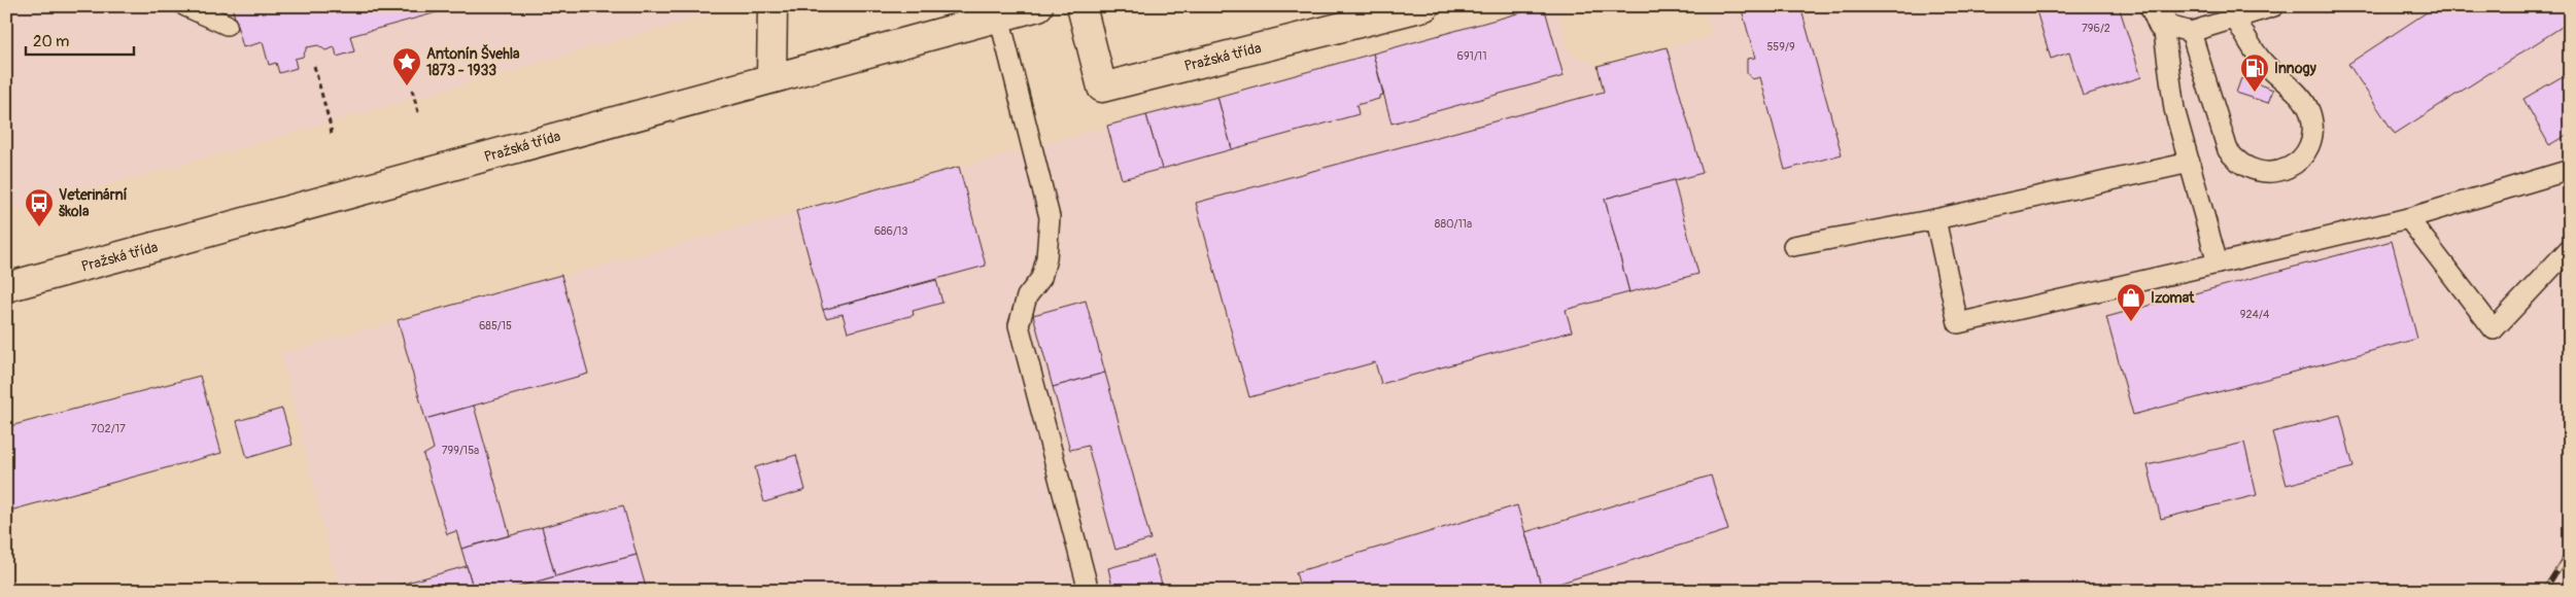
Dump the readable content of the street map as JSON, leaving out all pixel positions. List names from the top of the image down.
{
  "streets": {
    "street": ["Pražská třída"]
  },
  "places": {
    "place": ["Antonín Švehla 1873 - 1933"],
    "fuel station": ["Innogy"],
    "bus stop": ["Veterinární škola"],
    "shop": ["Izomat"]
  },
  "house_numbers": [
    "796/2",
    "559/9",
    "691/11",
    "880/11a",
    "686/13",
    "924/4",
    "685/15",
    "702/17",
    "799/15a"
  ],
  "scale_bar": "20 m"
}
